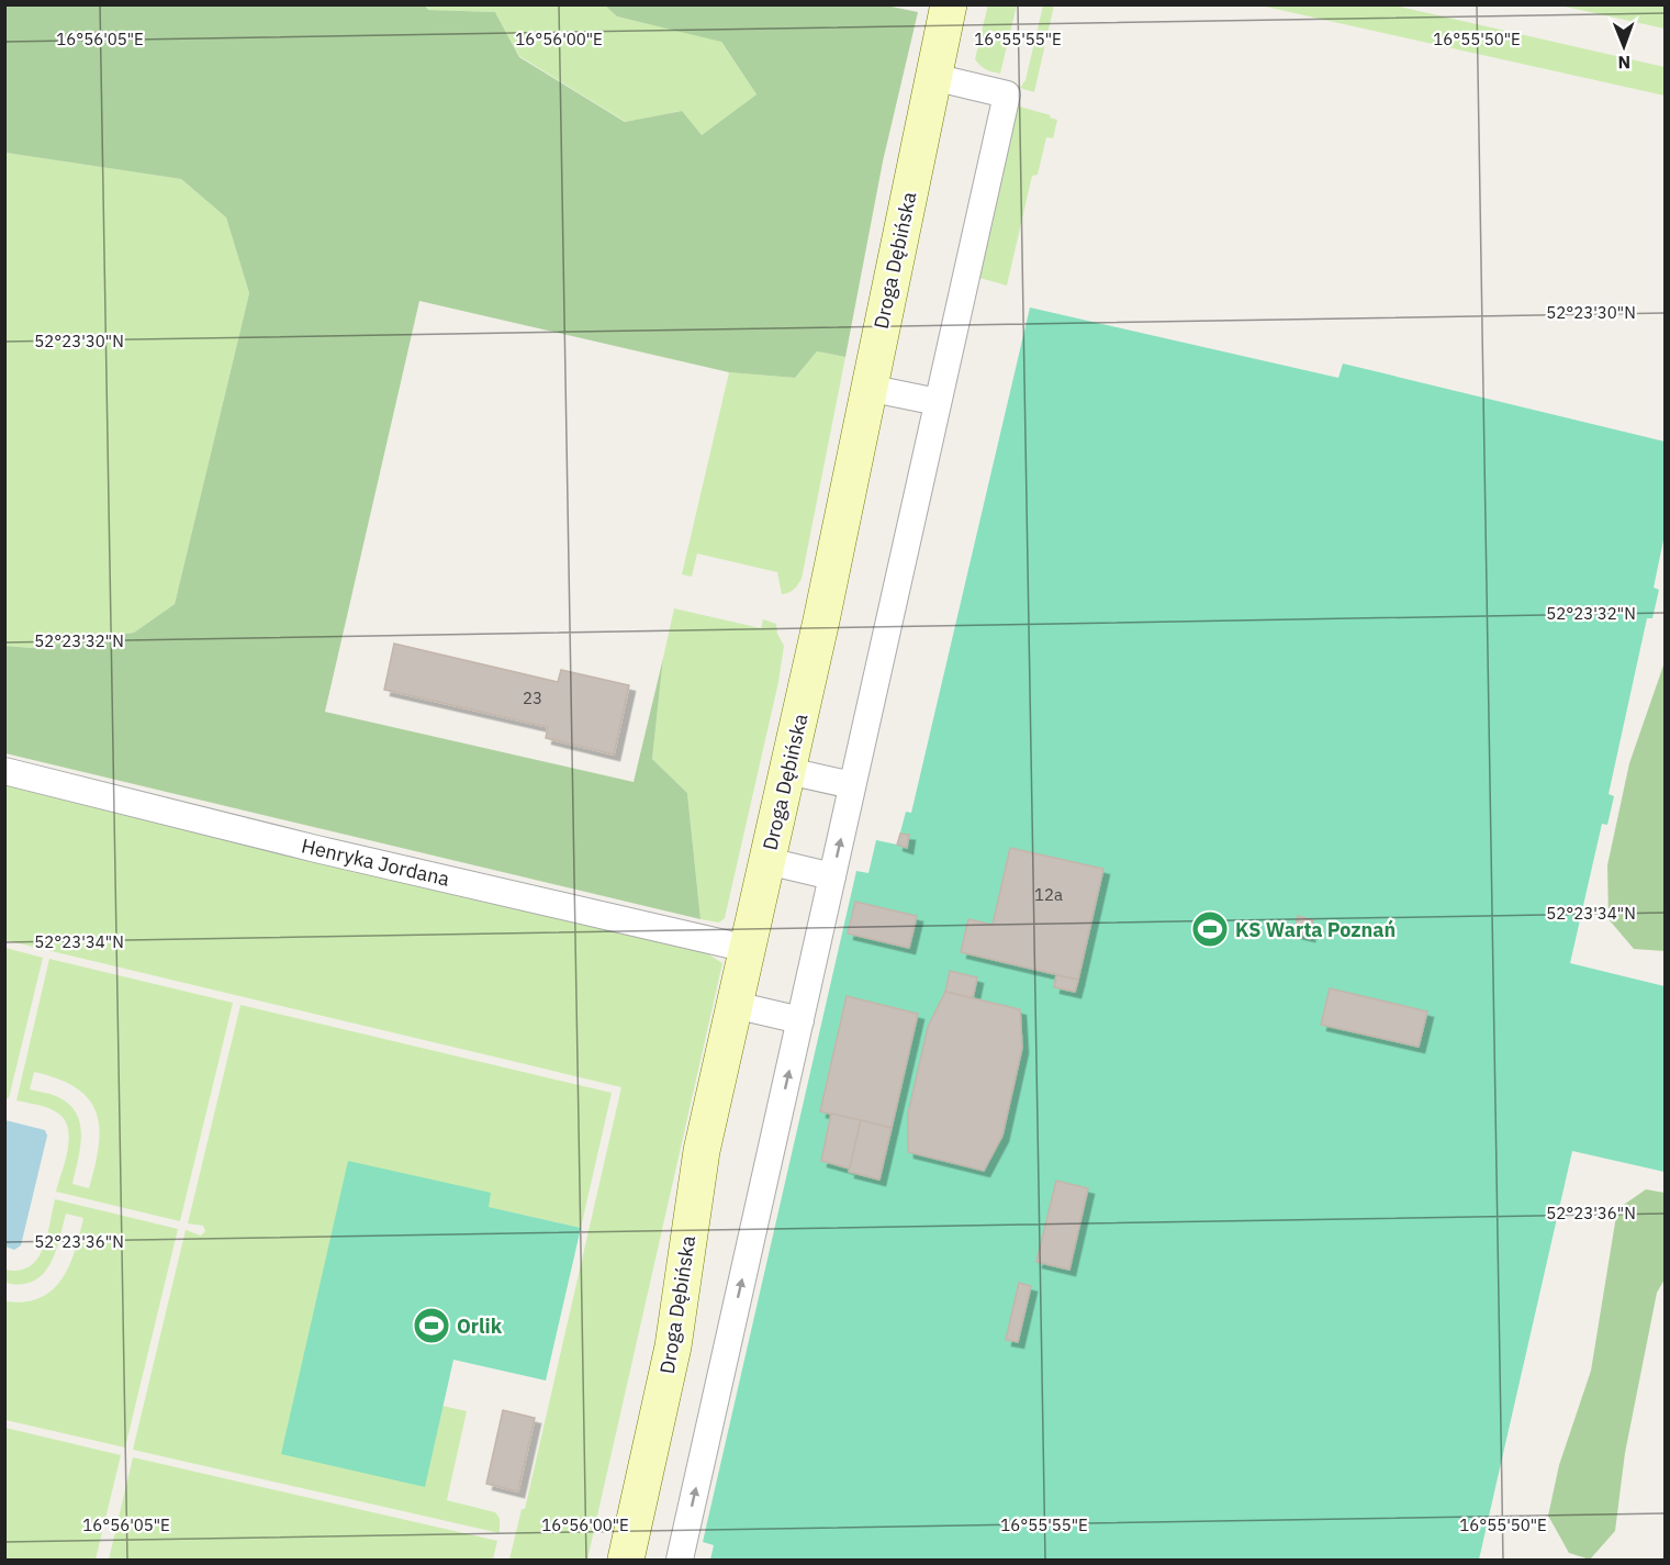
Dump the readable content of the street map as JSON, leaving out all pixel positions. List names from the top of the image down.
{
  "streets": {
    "street": ["Droga Dębińska", "Henryka Jordana"]
  },
  "crossings": [
    ["Droga Dębińska", "Henryka Jordana"]
  ],
  "places": {
    "sports": ["KS Warta Poznań", "Orlik"]
  },
  "house_numbers": ["23", "12a"],
  "north": "bottom",
  "coordinates": [
    "16°56'05\"E",
    "16°56'00\"E",
    "16°55'55\"E",
    "16°55'50\"E",
    "52°23'30\"N",
    "52°23'32\"N",
    "52°23'34\"N",
    "52°23'36\"N"
  ]
}
